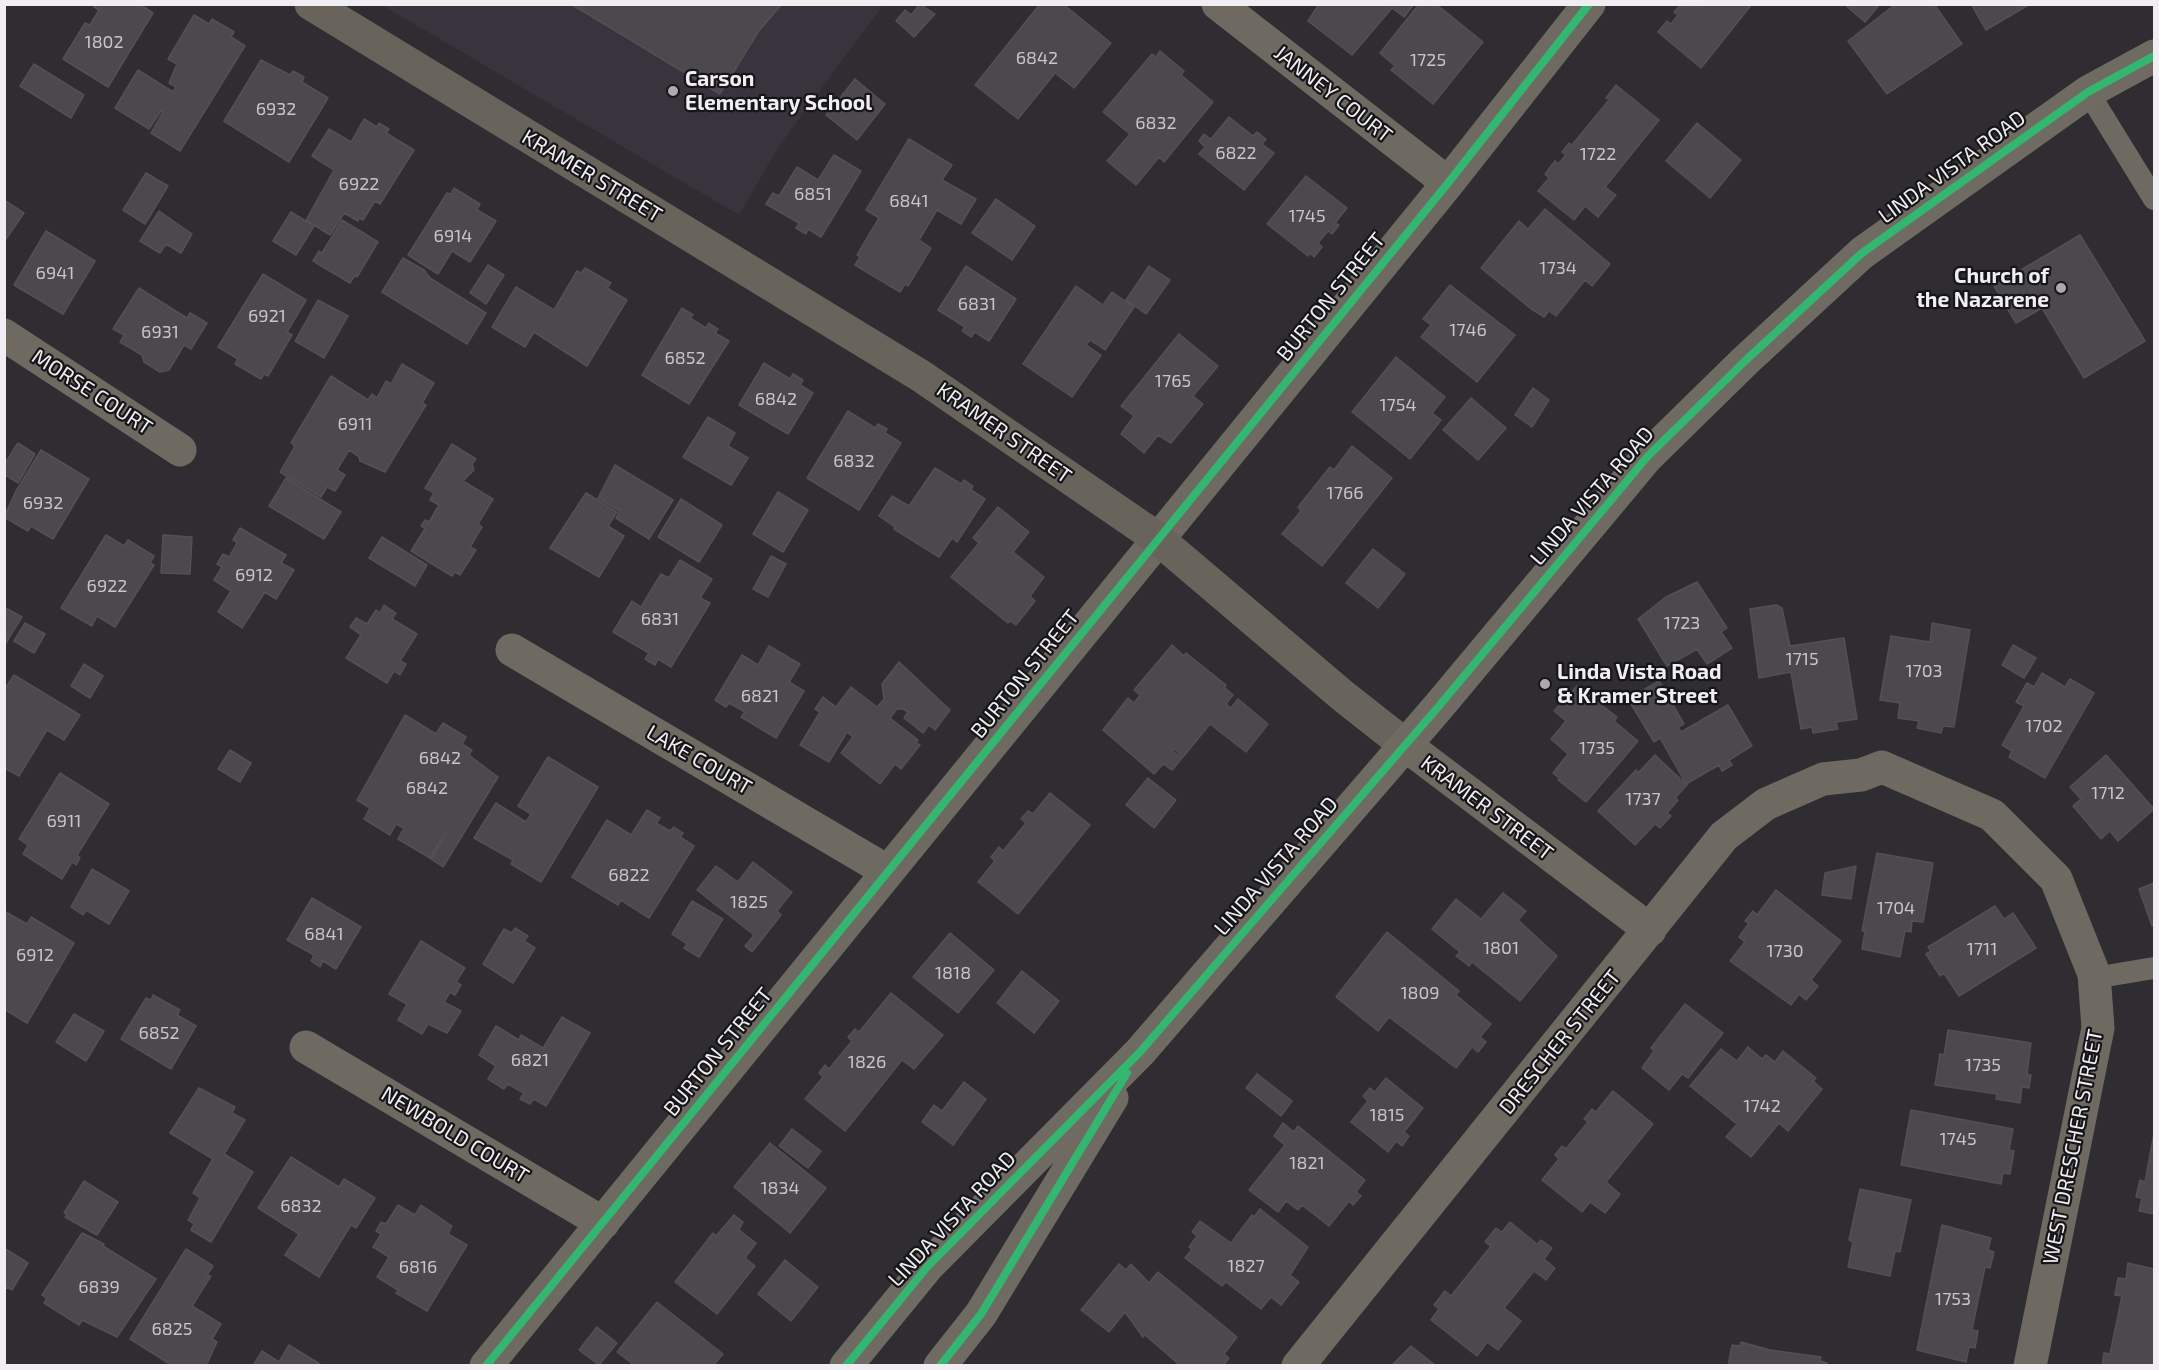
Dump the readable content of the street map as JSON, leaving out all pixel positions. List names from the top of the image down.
{
  "streets": {
    "main road": ["LINDA VISTA ROAD"],
    "street": [
      "JANNEY COURT",
      "KRAMER STREET",
      "BURTON STREET",
      "MORSE COURT",
      "LAKE COURT",
      "DRESCHER STREET",
      "NEWBOLD COURT",
      "WEST DRESCHER STREET"
    ]
  },
  "crossings": [
    ["JANNEY COURT", "BURTON STREET"],
    ["LINDA VISTA ROAD", "KRAMER STREET"],
    ["KRAMER STREET", "BURTON STREET"],
    ["KRAMER STREET", "DRESCHER STREET"],
    ["BURTON STREET", "LAKE COURT"],
    ["BURTON STREET", "NEWBOLD COURT"],
    ["DRESCHER STREET", "WEST DRESCHER STREET"]
  ],
  "places": ["Carson Elementary School", "Church of the Nazarene", "Linda Vista Road & Kramer Street"],
  "house_numbers": [
    "1802",
    "6842",
    "1725",
    "6932",
    "6832",
    "6822",
    "1722",
    "6922",
    "6851",
    "6841",
    "1745",
    "6914",
    "1734",
    "6941",
    "6831",
    "6921",
    "1746",
    "6931",
    "6852",
    "1765",
    "6842",
    "1754",
    "6911",
    "6832",
    "1766",
    "6932",
    "6912",
    "6922",
    "6831",
    "1723",
    "1715",
    "1703",
    "6821",
    "1702",
    "1735",
    "6842",
    "6842",
    "1712",
    "1737",
    "6911",
    "6822",
    "1825",
    "1704",
    "6841",
    "1801",
    "1711",
    "1730",
    "6912",
    "1818",
    "1809",
    "6852",
    "6821",
    "1826",
    "1735",
    "1742",
    "1815",
    "1745",
    "1821",
    "1834",
    "6832",
    "1827",
    "6816",
    "6839",
    "1753",
    "6825"
  ]
}
